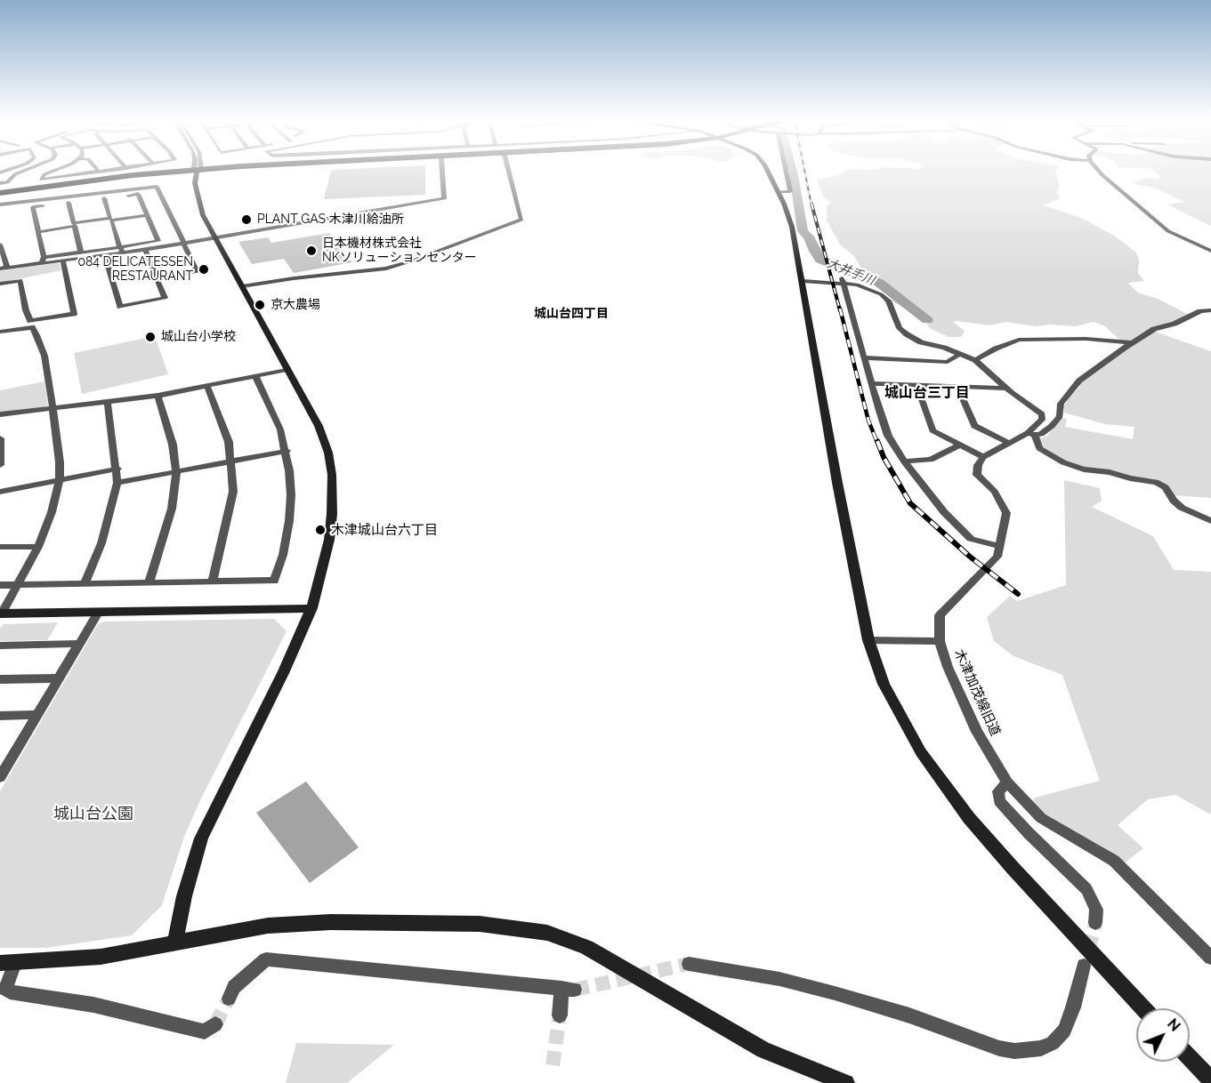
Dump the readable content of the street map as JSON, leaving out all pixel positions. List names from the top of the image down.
{
  "streets": {
    "street": ["木津加茂線旧道"]
  },
  "districts": ["城山台四丁目", "城山台三丁目"],
  "water": ["大井手川"],
  "parks": ["城山台公園"],
  "places": [
    "PLANT GAS 木津川給油所",
    "日本機材株式会社 NKソリューションセンター",
    "084 DELICATESSEN RESTAURANT",
    "京大農場",
    "城山台小学校",
    "木津城山台六丁目"
  ],
  "north": "top right"
}
